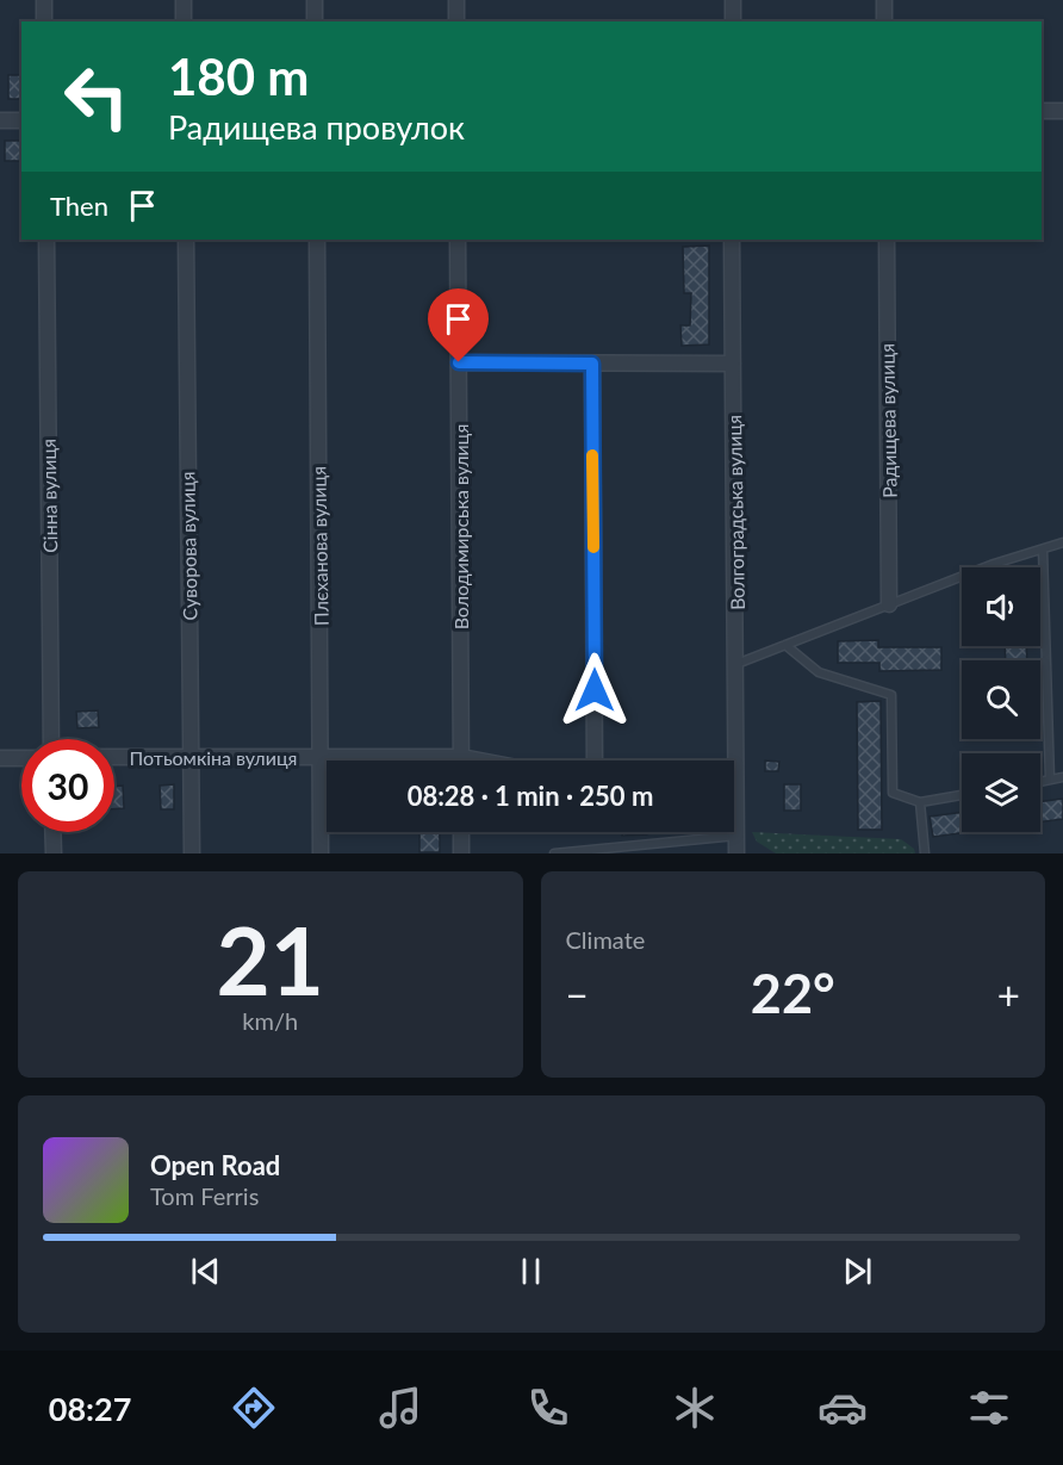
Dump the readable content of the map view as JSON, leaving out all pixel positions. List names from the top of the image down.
{
  "streets": {
    "street": [
      "Радищева вулиця",
      "Сінна вулиця",
      "Волгоградська вулиця",
      "Володимирська вулиця",
      "Суворова вулиця",
      "Плєханова вулиця",
      "Потьомкіна вулиця"
    ]
  },
  "crossings": [
    ["Суворова вулиця", "Потьомкіна вулиця"],
    ["Плєханова вулиця", "Потьомкіна вулиця"]
  ],
  "page": {
    "turn": ["180 m", "Радищева провулок"],
    "then": "Then",
    "limit": "30",
    "trip": "08:28 · 1 min · 250 m",
    "tile": [
      ["21", "km/h"],
      "Climate"
    ],
    "heat": ["−", "22°", "+"],
    "song": ["Open Road", "Tom Ferris"],
    "tabs": "08:27"
  }
}
